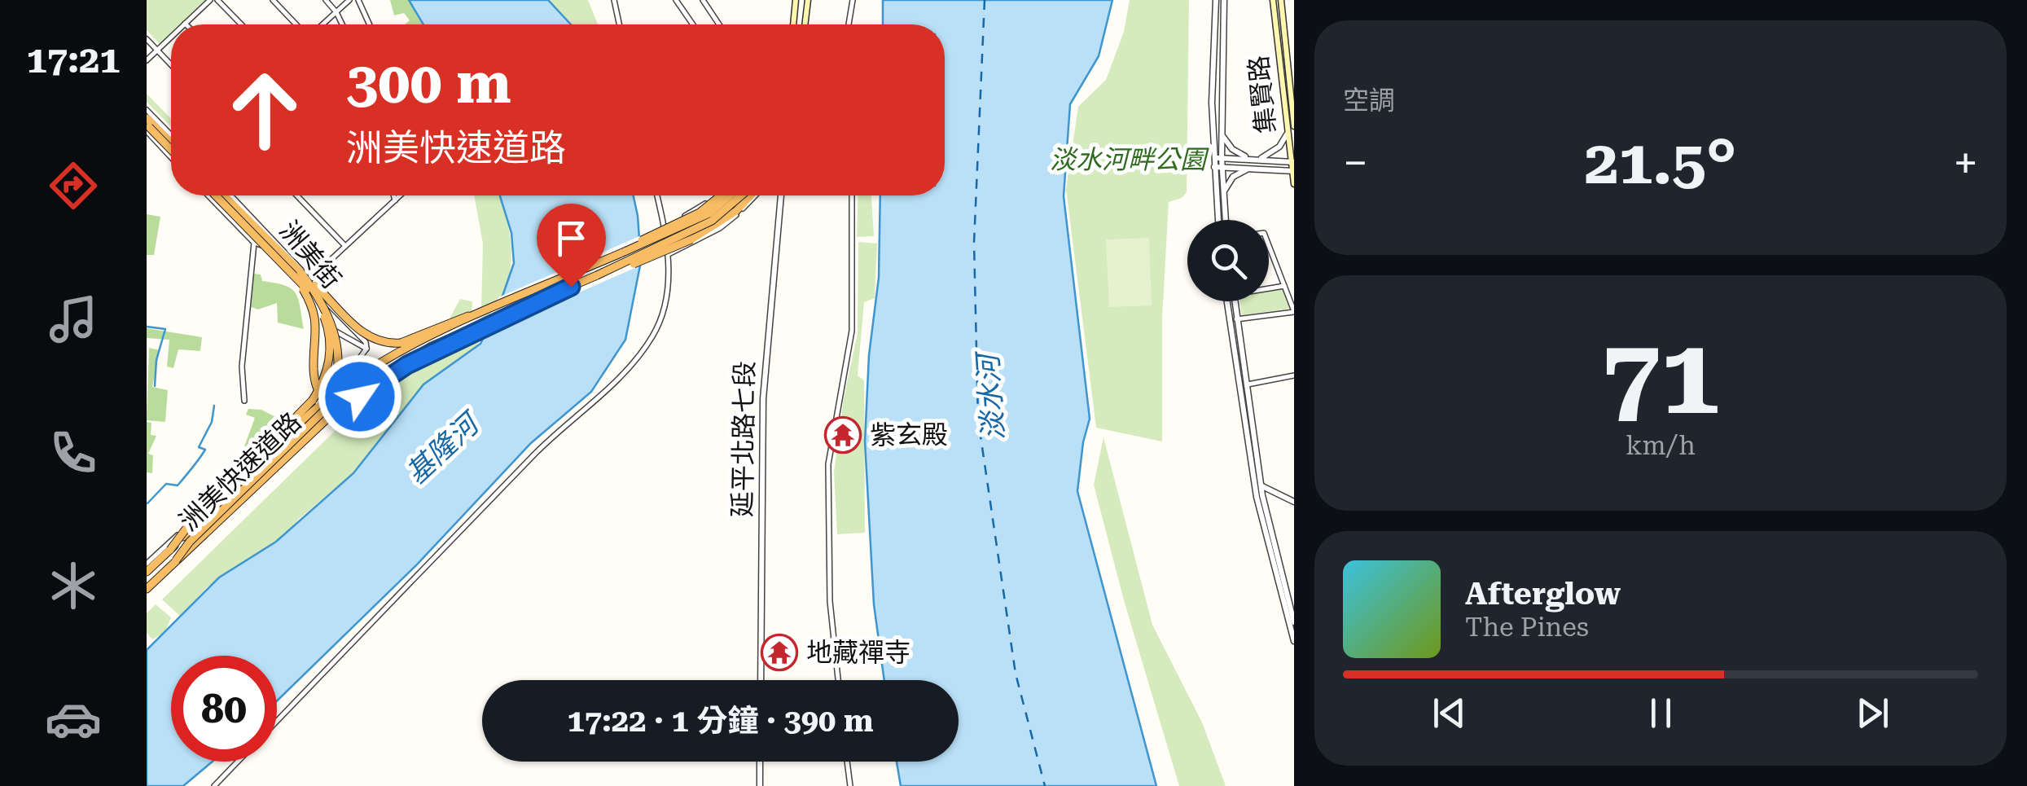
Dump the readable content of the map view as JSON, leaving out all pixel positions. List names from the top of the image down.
{
  "streets": {
    "highway": ["洲美快速道路"],
    "main road": ["集賢路"],
    "street": ["洲美街", "延平北路七段"]
  },
  "water": ["淡水河", "基隆河"],
  "parks": ["淡水河畔公園"],
  "places": {
    "temple": ["紫玄殿", "地藏禪寺"]
  },
  "page": {
    "tabs": "17:21",
    "tile": [
      "空調",
      ["71", "km/h"]
    ],
    "turn": ["300 m", "洲美快速道路"],
    "heat": ["−", "21.5°", "+"],
    "song": ["Afterglow", "The Pines"],
    "limit": "80",
    "trip": "17:22 · 1 分鐘 · 390 m"
  }
}
